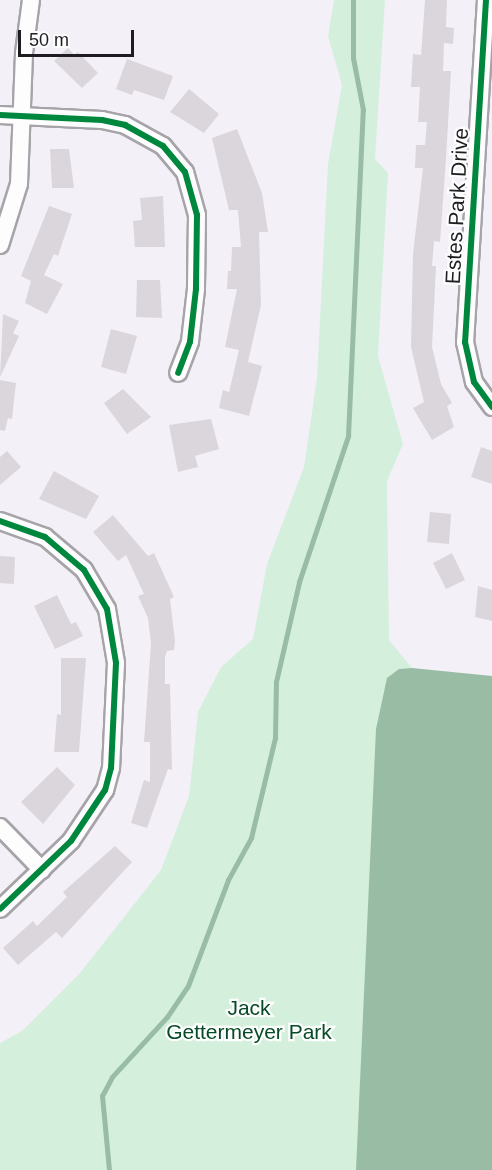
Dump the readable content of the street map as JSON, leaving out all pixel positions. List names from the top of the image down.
{
  "streets": {
    "street": ["Estes Park Drive"]
  },
  "parks": ["Jack Gettermeyer Park"],
  "scale_bar": "50 m"
}
